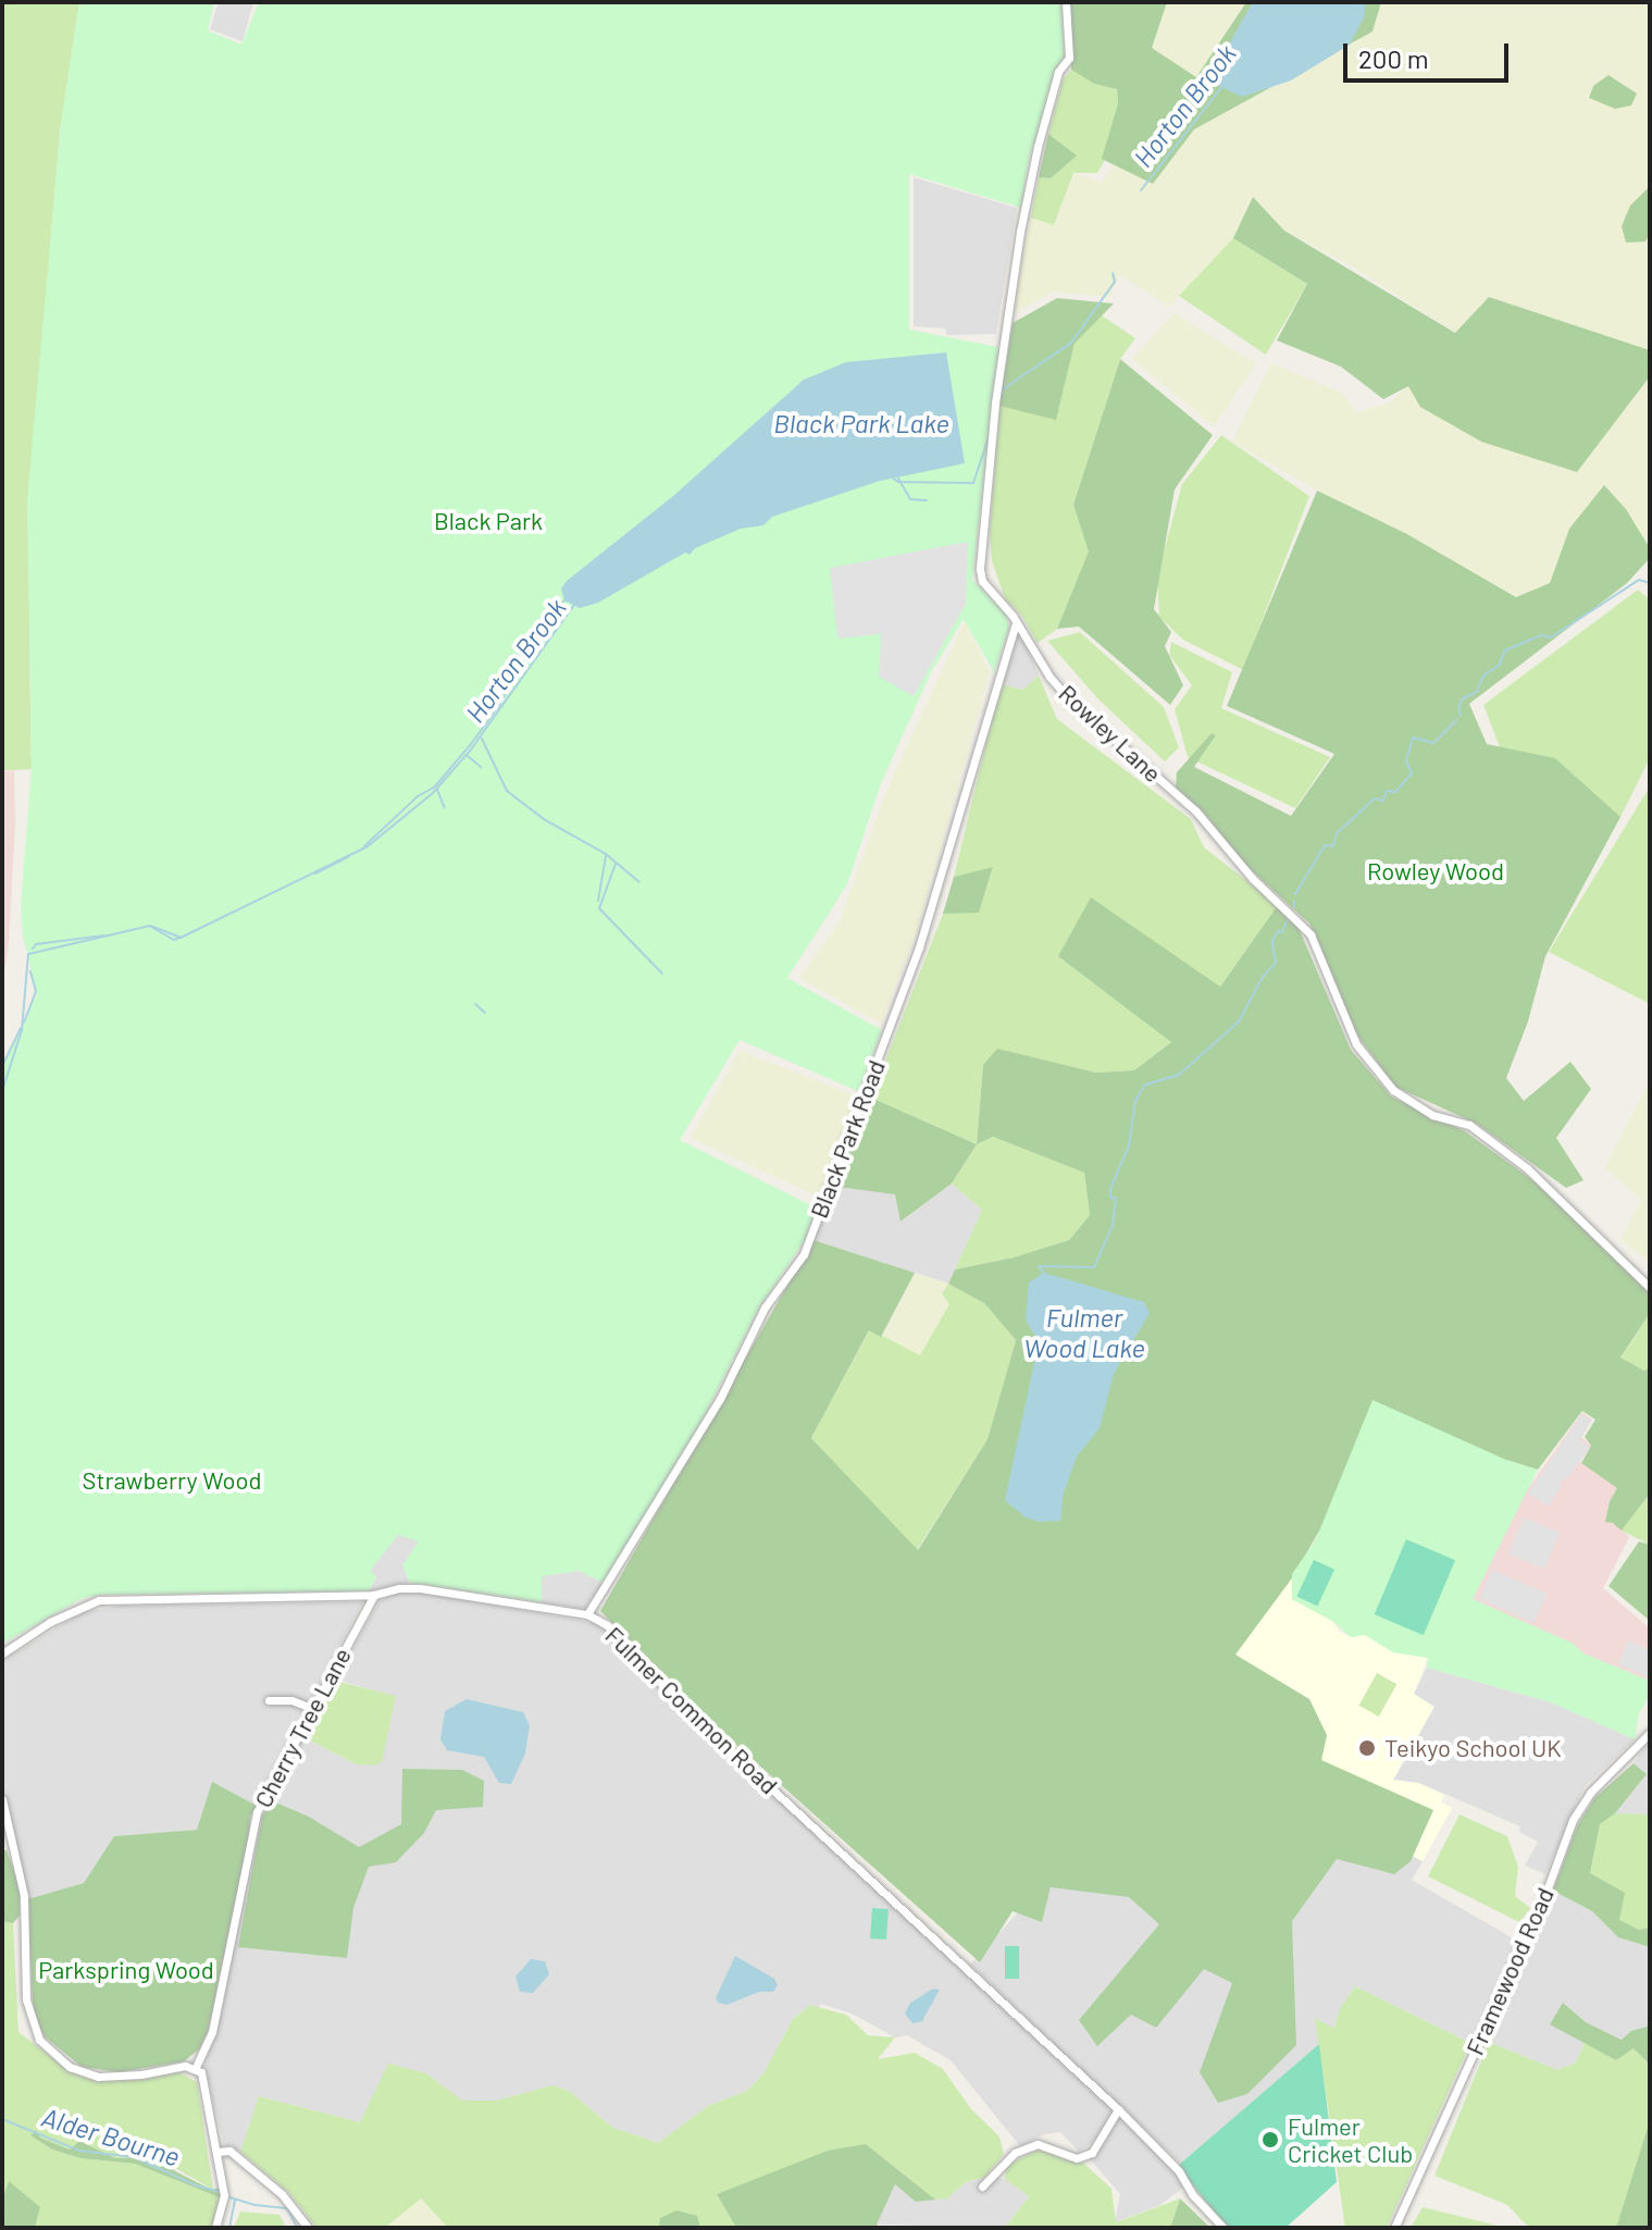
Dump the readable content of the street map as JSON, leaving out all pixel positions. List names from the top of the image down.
{
  "streets": {
    "street": [
      "Rowley Lane",
      "Black Park Road",
      "Fulmer Common Road",
      "Cherry Tree Lane",
      "Framewood Road"
    ]
  },
  "crossings": [
    ["Rowley Lane", "Black Park Road"],
    ["Black Park Road", "Fulmer Common Road"],
    ["Fulmer Common Road", "Cherry Tree Lane"]
  ],
  "water": [
    "Horton Brook",
    "Black Park Lake",
    "Fulmer Wood Lake",
    "Alder Bourne"
  ],
  "parks": [
    "Black Park",
    "Rowley Wood",
    "Strawberry Wood",
    "Parkspring Wood"
  ],
  "places": ["Teikyo School UK", "Fulmer Cricket Club"],
  "scale_bar": "200 m"
}
